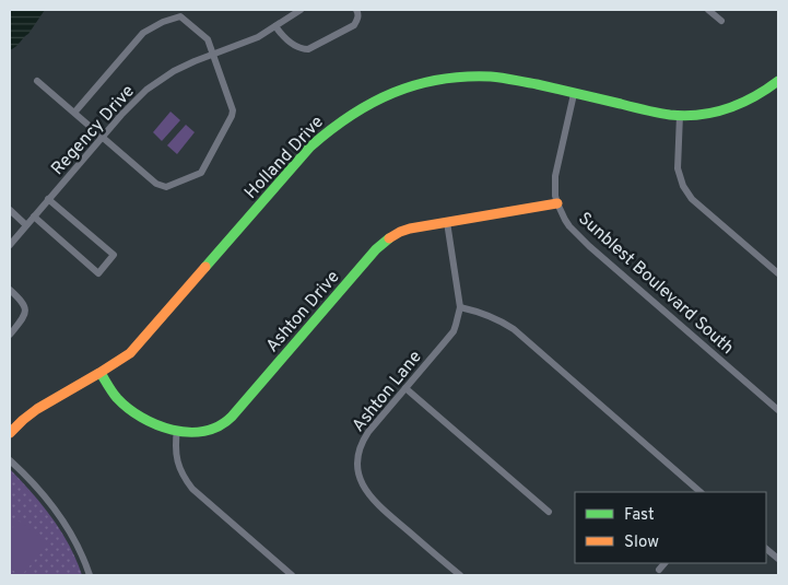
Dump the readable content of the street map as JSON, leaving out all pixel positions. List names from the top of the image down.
{
  "streets": {
    "street": [
      "Regency Drive",
      "Holland Drive",
      "Sunblest Boulevard South",
      "Ashton Drive",
      "Ashton Lane"
    ]
  },
  "crossings": [
    ["Holland Drive", "Sunblest Boulevard South"],
    ["Holland Drive", "Ashton Drive"],
    ["Sunblest Boulevard South", "Ashton Drive"],
    ["Ashton Drive", "Ashton Lane"]
  ],
  "legend": ["Fast", "Slow"]
}
